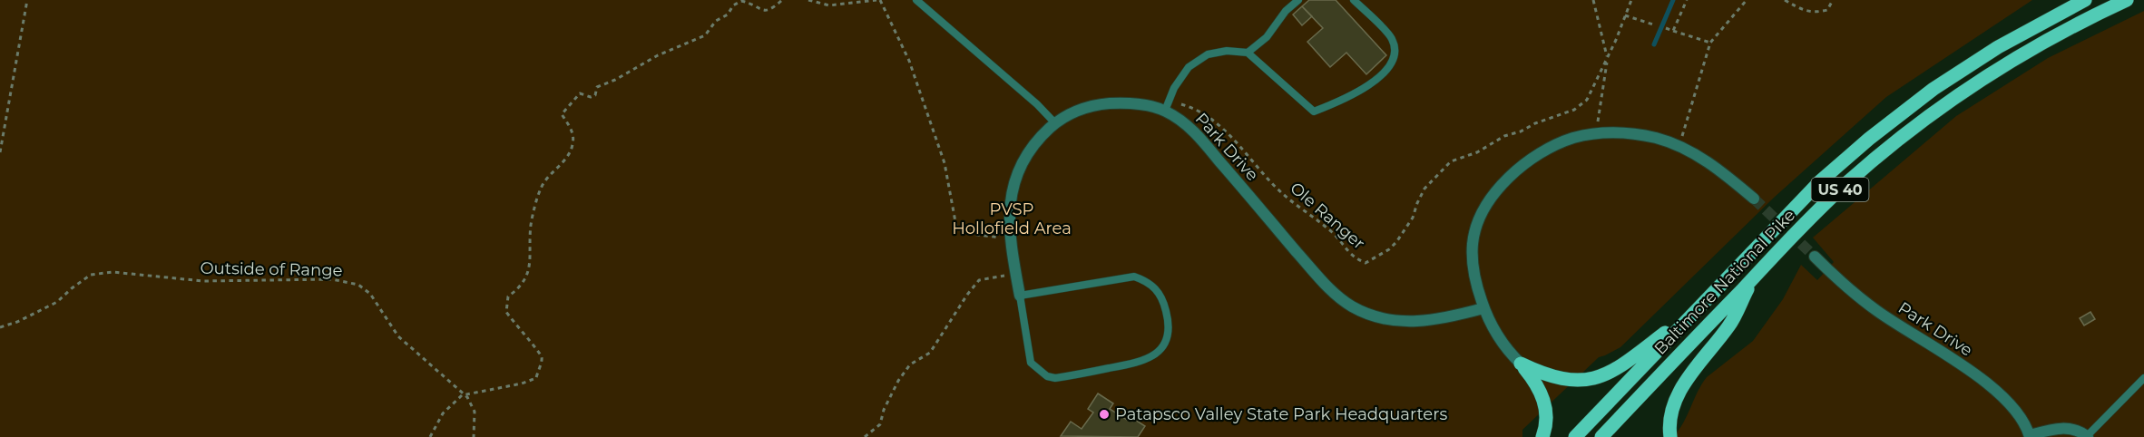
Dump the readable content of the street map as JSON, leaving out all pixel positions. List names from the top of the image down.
{
  "streets": {
    "main road": ["US 40", "Baltimore National Pike"],
    "street": ["Park Drive"],
    "path": ["Ole Ranger", "Outside of Range"]
  },
  "crossings": [
    ["Park Drive", "Ole Ranger"]
  ],
  "parks": ["PVSP Hollofield Area"],
  "places": ["Patapsco Valley State Park Headquarters"]
}
